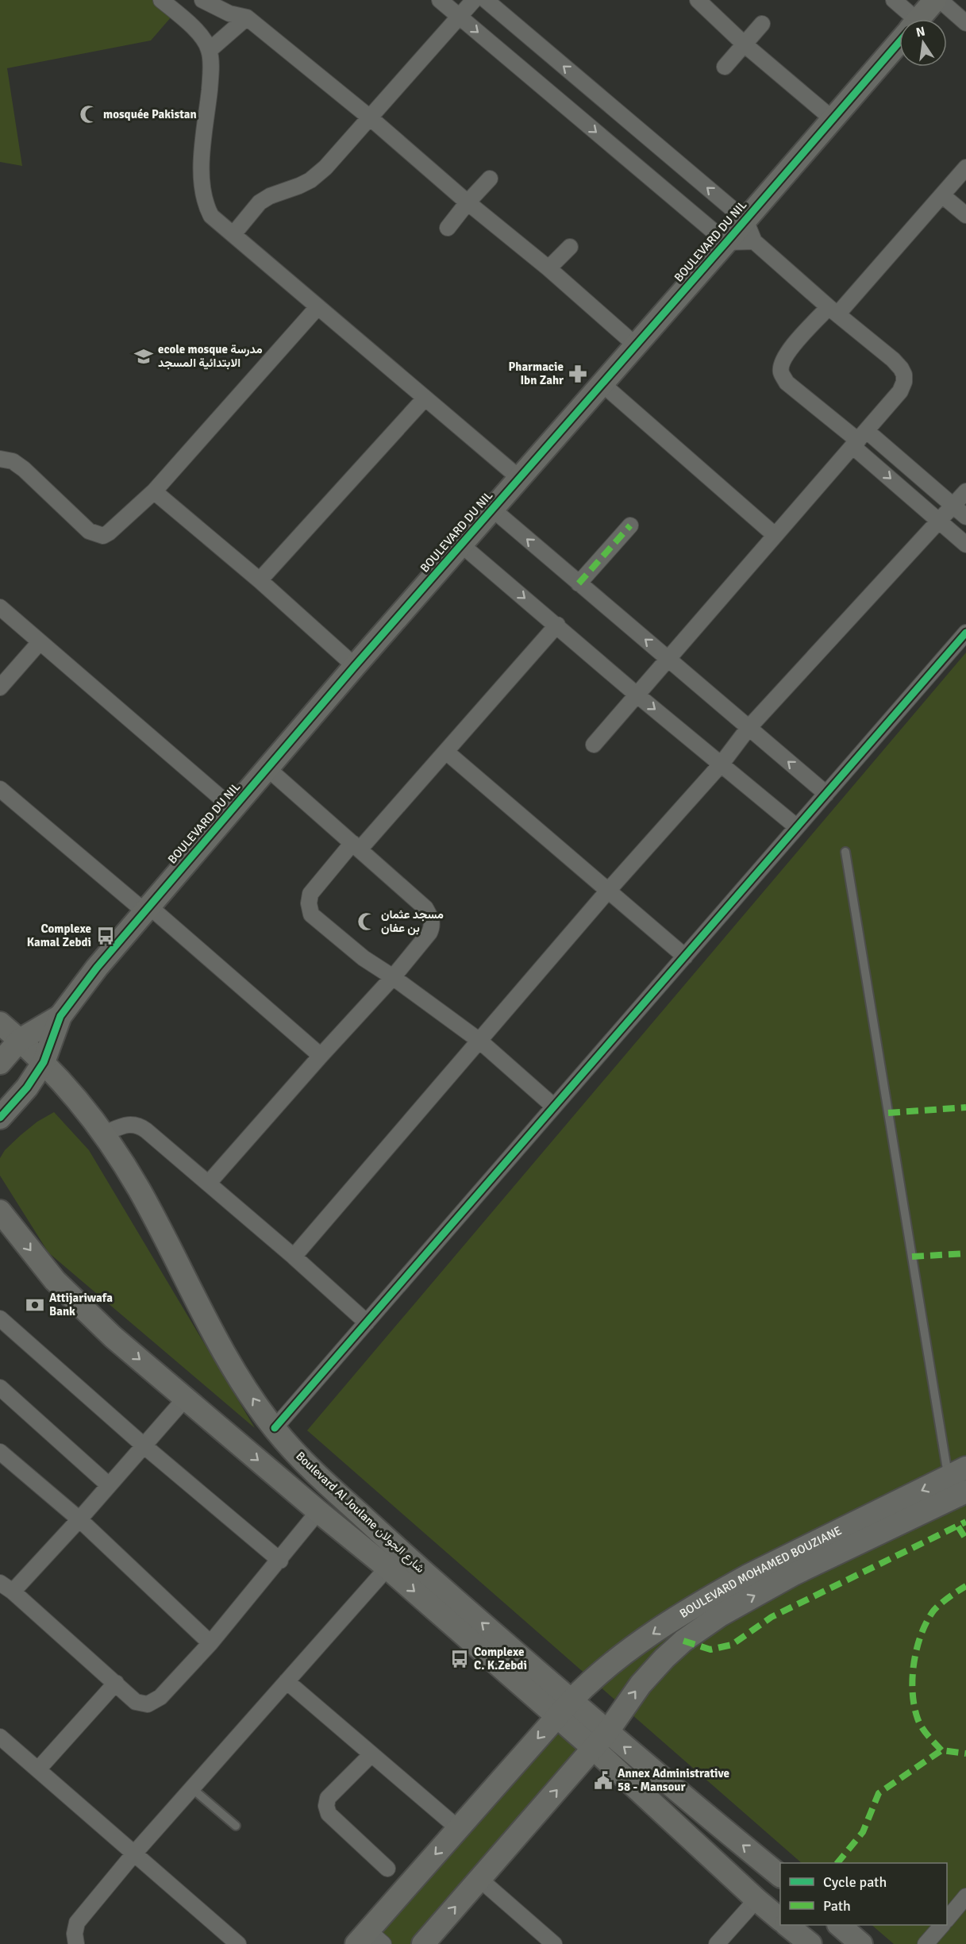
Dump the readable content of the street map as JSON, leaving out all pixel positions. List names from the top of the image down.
{
  "streets": {
    "street": ["BOULEVARD DU NIL", "Boulevard Al Joulane شارع الجولان", "BOULEVARD MOHAMED BOUZIANE"]
  },
  "crossings": [
    ["BOULEVARD DU NIL", "Boulevard Al Joulane شارع الجولان"],
    ["Boulevard Al Joulane شارع الجولان", "BOULEVARD MOHAMED BOUZIANE"]
  ],
  "places": {
    "mosque": ["mosquée Pakistan", "مسجد عثمان بن عفان"],
    "school or university": ["ecole mosque مدرسة الابتدائية المسجد"],
    "pharmacy": ["Pharmacie Ibn Zahr"],
    "bus stop": ["Complexe Kamal Zebdi", "Complexe C. K.Zebdi"],
    "bank": ["Attijariwafa Bank"],
    "public building": ["Annex Administrative 58 - Mansour"]
  },
  "legend": ["Cycle path", "Path"],
  "north": "top"
}
